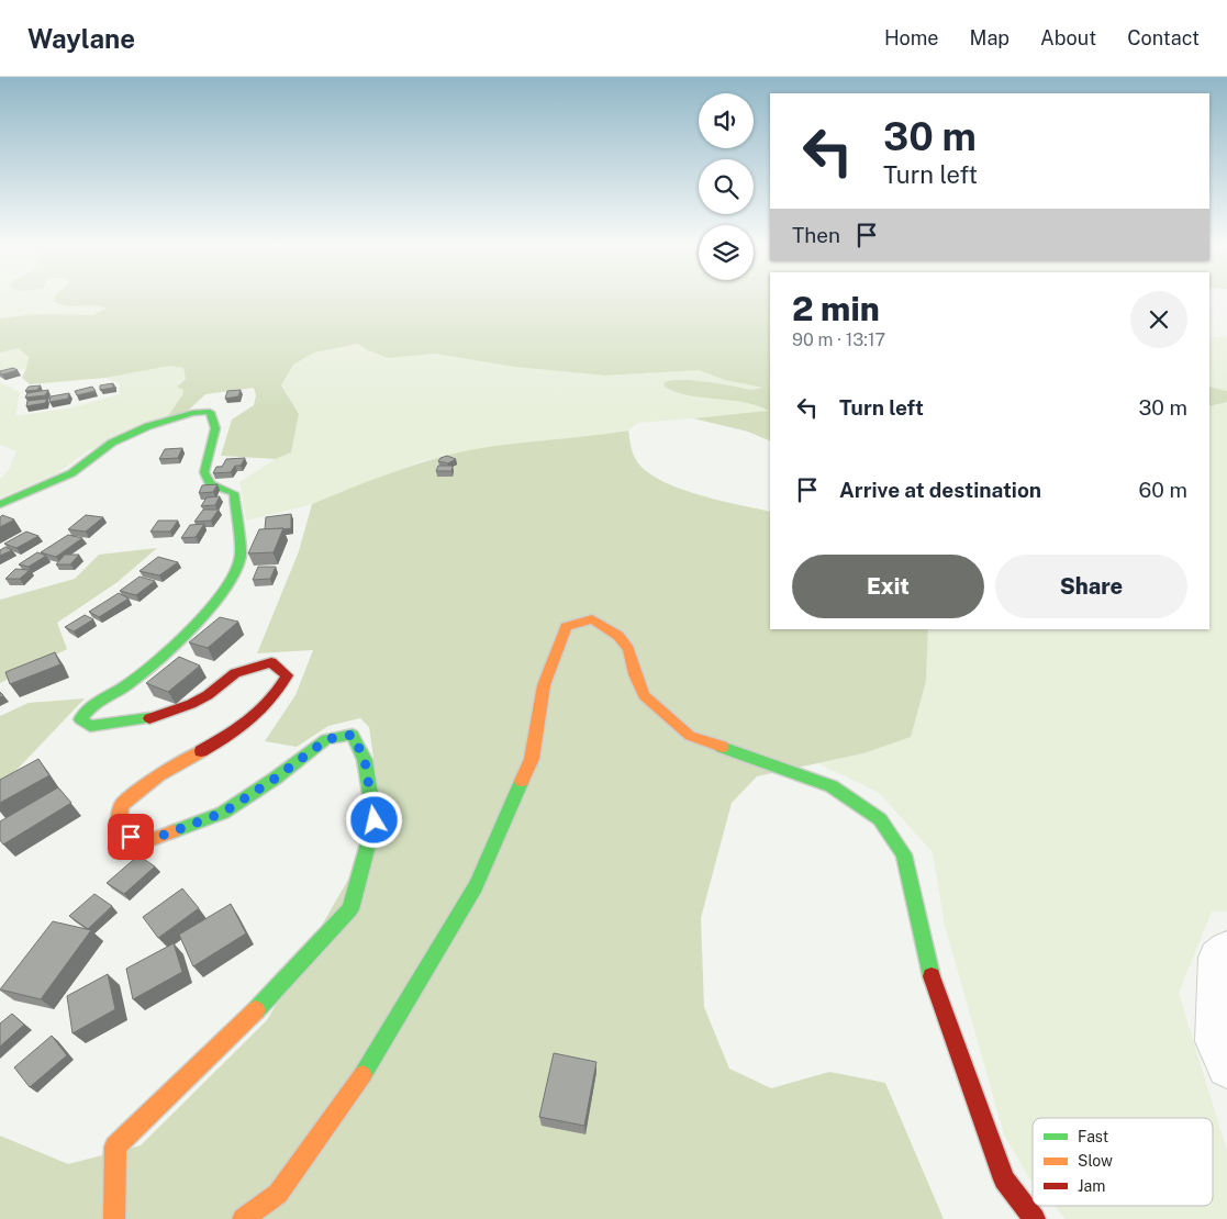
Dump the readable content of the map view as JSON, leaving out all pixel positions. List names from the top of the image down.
{
  "legend": ["Fast", "Slow", "Jam"],
  "page": {
    "header": "Waylane",
    "nav": [
      "Home",
      "Map",
      "About",
      "Contact"
    ],
    "turn": ["30 m", "Turn left"],
    "then": "Then",
    "heading": ["2 min", "90 m · 13:17"],
    "list": [
      {
        "name": "Turn left",
        "value": "30 m"
      },
      {
        "name": "Arrive at destination",
        "value": "60 m"
      }
    ],
    "buttons": ["Exit", "Share"]
  }
}
